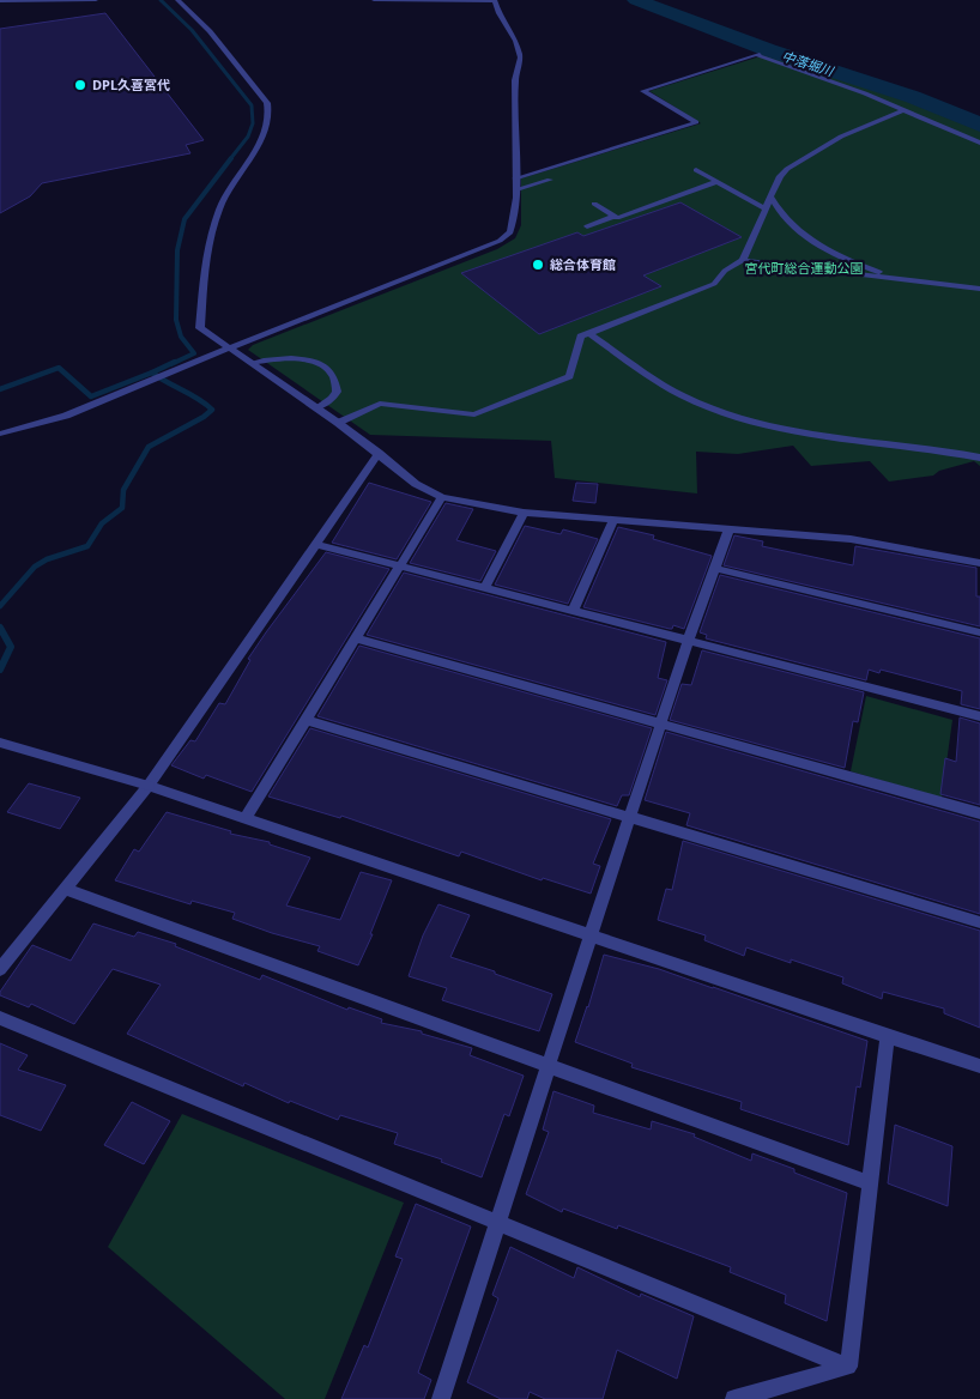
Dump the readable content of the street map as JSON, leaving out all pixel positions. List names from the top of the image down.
{
  "water": ["中落堀川"],
  "parks": ["宮代町総合運動公園"],
  "places": ["DPL久喜宮代", "総合体育館"]
}
